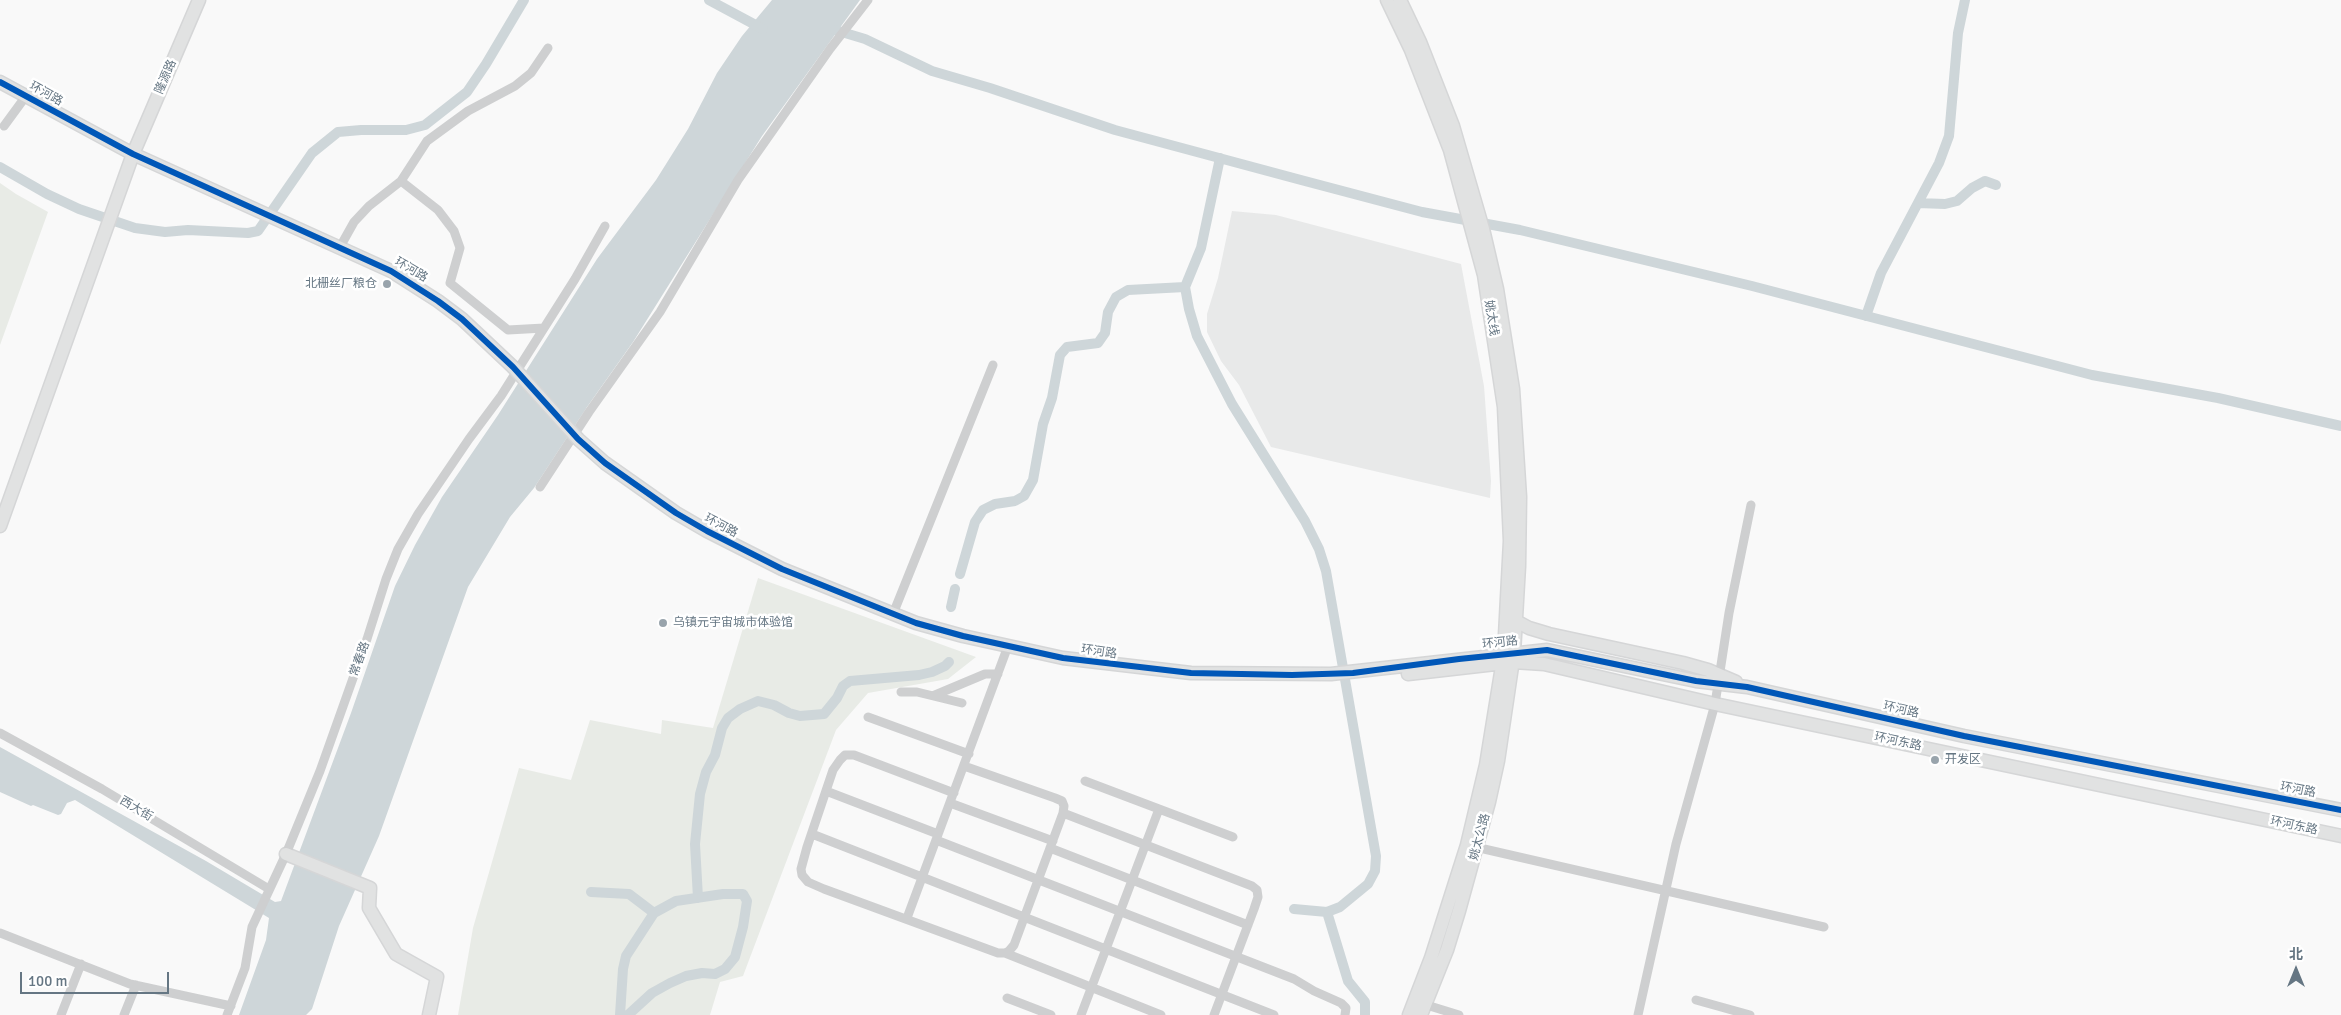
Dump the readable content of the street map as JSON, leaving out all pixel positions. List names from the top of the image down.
{
  "streets": {
    "street": [
      "隆源路",
      "环河路",
      "姚太线",
      "常春路",
      "环河东路",
      "西大街",
      "姚太公路"
    ]
  },
  "crossings": [
    ["隆源路", "环河路"],
    ["环河路", "姚太线"],
    ["环河路", "环河东路"],
    ["环河路", "姚太公路"],
    ["姚太线", "环河东路"],
    ["姚太线", "姚太公路"],
    ["常春路", "西大街"],
    ["环河东路", "姚太公路"]
  ],
  "places": ["北栅丝厂粮仓", "乌镇元宇宙城市体验馆", "开发区"],
  "scale_bar": "100 m",
  "north": "top"
}
